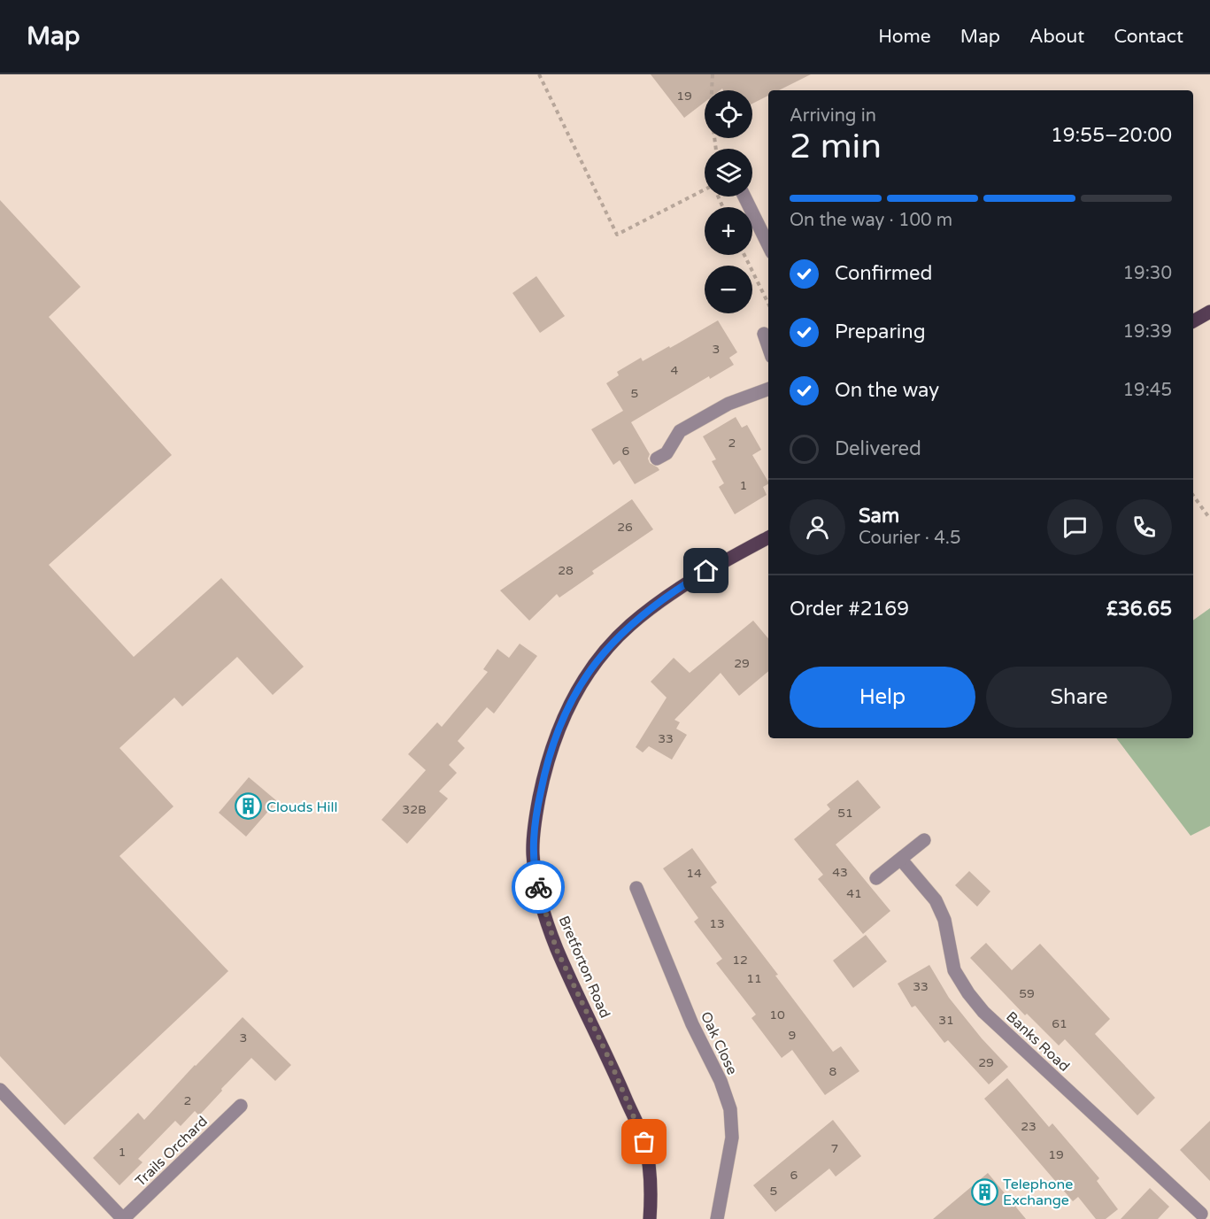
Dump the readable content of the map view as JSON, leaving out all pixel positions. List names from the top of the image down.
{
  "streets": {
    "main road": ["Bretforton Road"],
    "street": ["Banks Road", "Oak Close", "Trails Orchard"]
  },
  "places": {
    "building": ["Clouds Hill", "Telephone Exchange"]
  },
  "house_numbers": [
    "19",
    "3",
    "4",
    "5",
    "2",
    "6",
    "1",
    "26",
    "28",
    "29",
    "33",
    "32B",
    "51",
    "43",
    "14",
    "41",
    "13",
    "12",
    "11",
    "33",
    "59",
    "10",
    "31",
    "61",
    "9",
    "3",
    "29",
    "8",
    "2",
    "23",
    "7",
    "1",
    "19",
    "6",
    "5"
  ],
  "page": {
    "header": "Map",
    "nav": [
      "Home",
      "Map",
      "About",
      "Contact"
    ],
    "map_buttons": ["+", "−"],
    "heading": ["2 min", "Arriving in", "19:55–20:00"],
    "panel": [
      "Sam",
      "Courier · 4.5",
      "Order #2169",
      "£36.65"
    ],
    "bar": "On the way · 100 m",
    "list": [
      ["Confirmed", "19:30"],
      ["Preparing", "19:39"],
      ["On the way", "19:45"],
      "Delivered"
    ],
    "buttons": ["Help", "Share"]
  }
}
